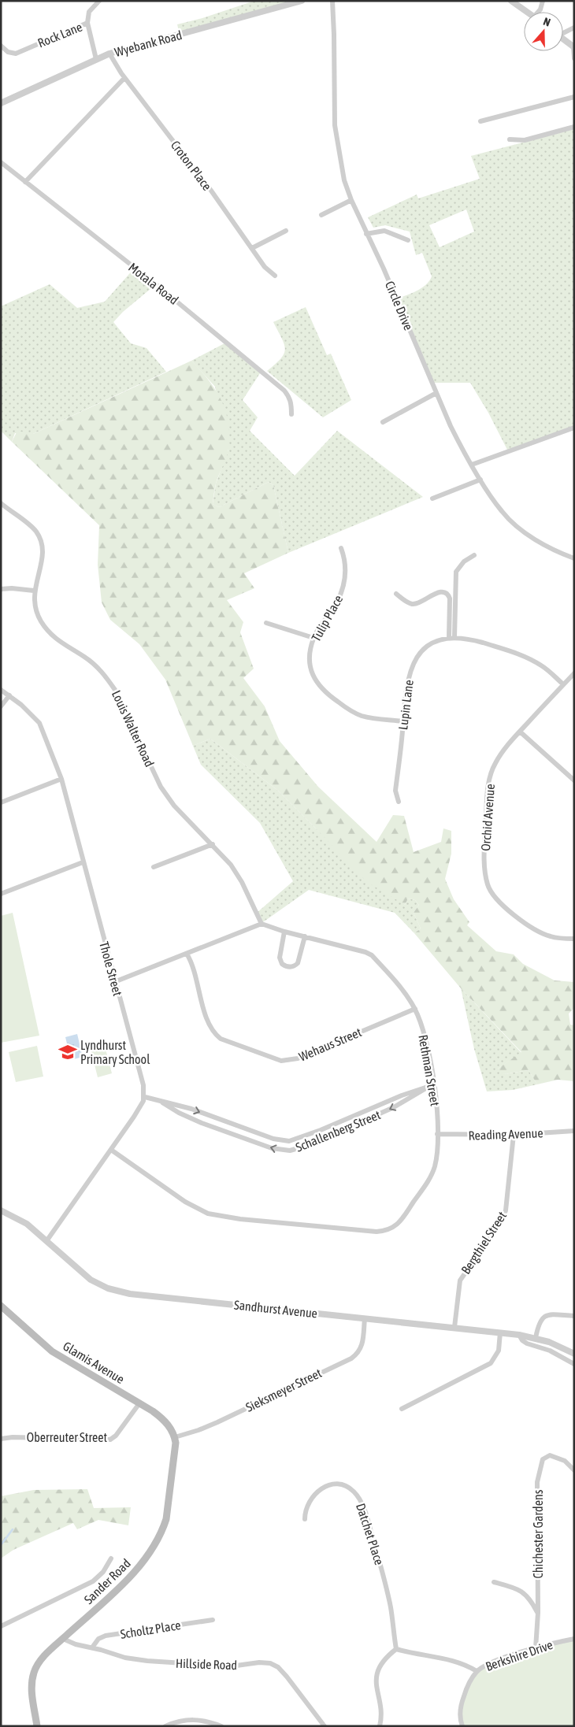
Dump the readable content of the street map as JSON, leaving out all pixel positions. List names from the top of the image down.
{
  "streets": {
    "main road": ["Glamis Avenue", "Sander Road"],
    "street": [
      "Rock Lane",
      "Wyebank Road",
      "Croton Place",
      "Motala Road",
      "Circle Drive",
      "Tulip Place",
      "Lupin Lane",
      "Louis Walter Road",
      "Orchid Avenue",
      "Thole Street",
      "Wehaus Street",
      "Rethman Street",
      "Schallenberg Street",
      "Reading Avenue",
      "Bergthiel Street",
      "Sandhurst Avenue",
      "Sieksmeyer Street",
      "Oberreuter Street",
      "Datchet Place",
      "Chichester Gardens",
      "Scholtz Place",
      "Berkshire Drive",
      "Hillside Road"
    ]
  },
  "crossings": [
    ["Rock Lane", "Wyebank Road"],
    ["Wyebank Road", "Croton Place"],
    ["Tulip Place", "Lupin Lane"],
    ["Lupin Lane", "Orchid Avenue"],
    ["Louis Walter Road", "Rethman Street"],
    ["Thole Street", "Schallenberg Street"],
    ["Wehaus Street", "Rethman Street"],
    ["Rethman Street", "Schallenberg Street"],
    ["Rethman Street", "Reading Avenue"],
    ["Reading Avenue", "Bergthiel Street"],
    ["Bergthiel Street", "Sandhurst Avenue"],
    ["Sandhurst Avenue", "Sieksmeyer Street"],
    ["Glamis Avenue", "Sieksmeyer Street"],
    ["Glamis Avenue", "Oberreuter Street"],
    ["Glamis Avenue", "Sander Road"],
    ["Sieksmeyer Street", "Sander Road"],
    ["Chichester Gardens", "Berkshire Drive"],
    ["Sander Road", "Hillside Road"],
    ["Scholtz Place", "Hillside Road"]
  ],
  "places": {
    "school or university": ["Lyndhurst Primary School"]
  },
  "north": "top"
}
